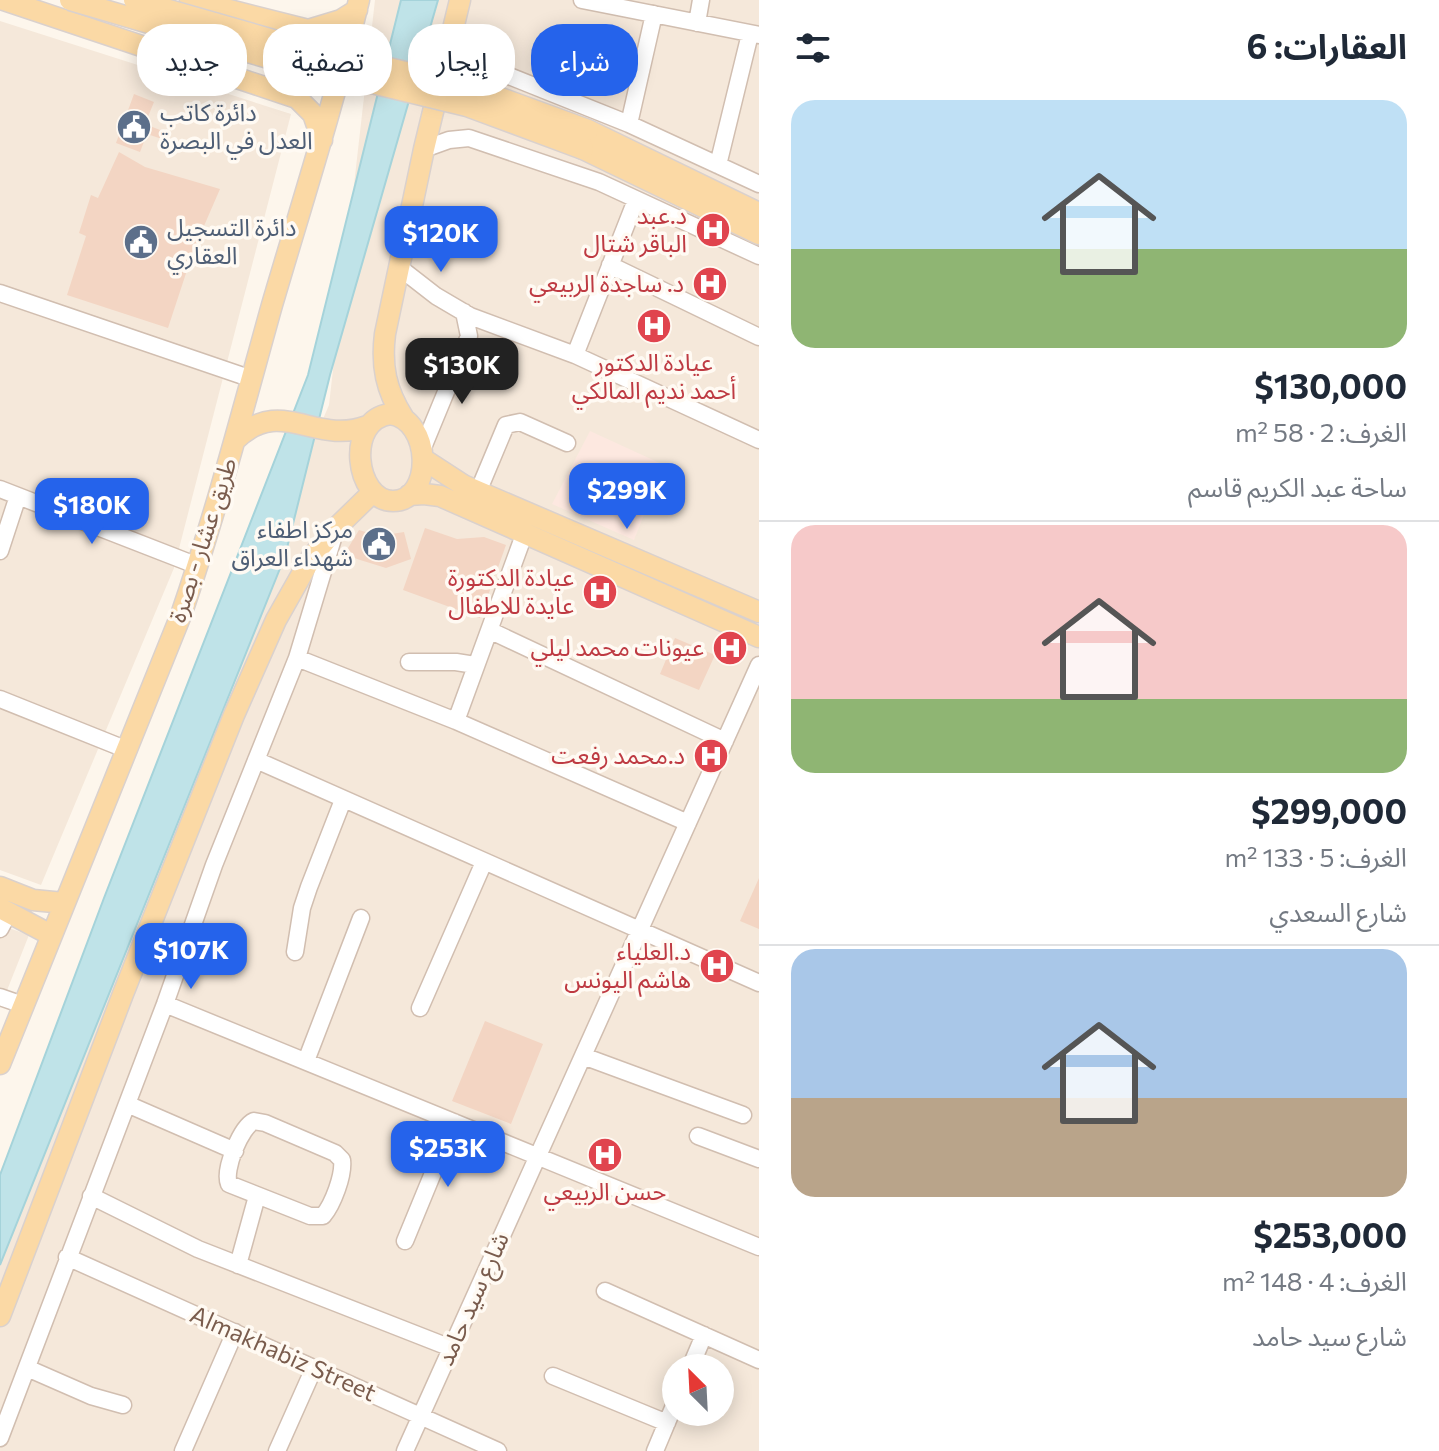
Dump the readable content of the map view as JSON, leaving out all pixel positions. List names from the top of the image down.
{
  "streets": {
    "main road": ["طريق عشار - بصرة"],
    "street": ["شارع سيد حامد", "Almakhabiz Street"]
  },
  "crossings": [
    ["شارع سيد حامد", "Almakhabiz Street"]
  ],
  "places": {
    "public building": ["دائرة كاتب العدل في البصرة", "دائرة التسجيل العقاري", "مركز اطفاء شهداء العراق"],
    "hospital": [
      "د.عبد الباقر شتال",
      "د. ساجدة الربيعي",
      "عيادة الدكتور أحمد نديم المالكي",
      "عيادة الدكتورة عايدة للاطفال",
      "عيونات محمد ليلي",
      "د.محمد رفعت",
      "د.العلياء هاشم اليونس",
      "حسن الربيعي"
    ]
  },
  "north": "top left",
  "page": {
    "heading": "العقارات: 6",
    "chip": [
      "شراء",
      "إيجار",
      "تصفية",
      "جديد"
    ],
    "list": [
      {
        "name": "$130,000",
        "note": "الغرف: 2 · 58 m² · ساحة عبد الكريم قاسم"
      },
      {
        "name": "$299,000",
        "note": "الغرف: 5 · 133 m² · شارع السعدي"
      },
      {
        "name": "$253,000",
        "note": "الغرف: 4 · 148 m² · شارع سيد حامد"
      }
    ],
    "price": [
      "$120K",
      "$130K",
      "$299K",
      "$180K",
      "$107K",
      "$253K"
    ]
  }
}
